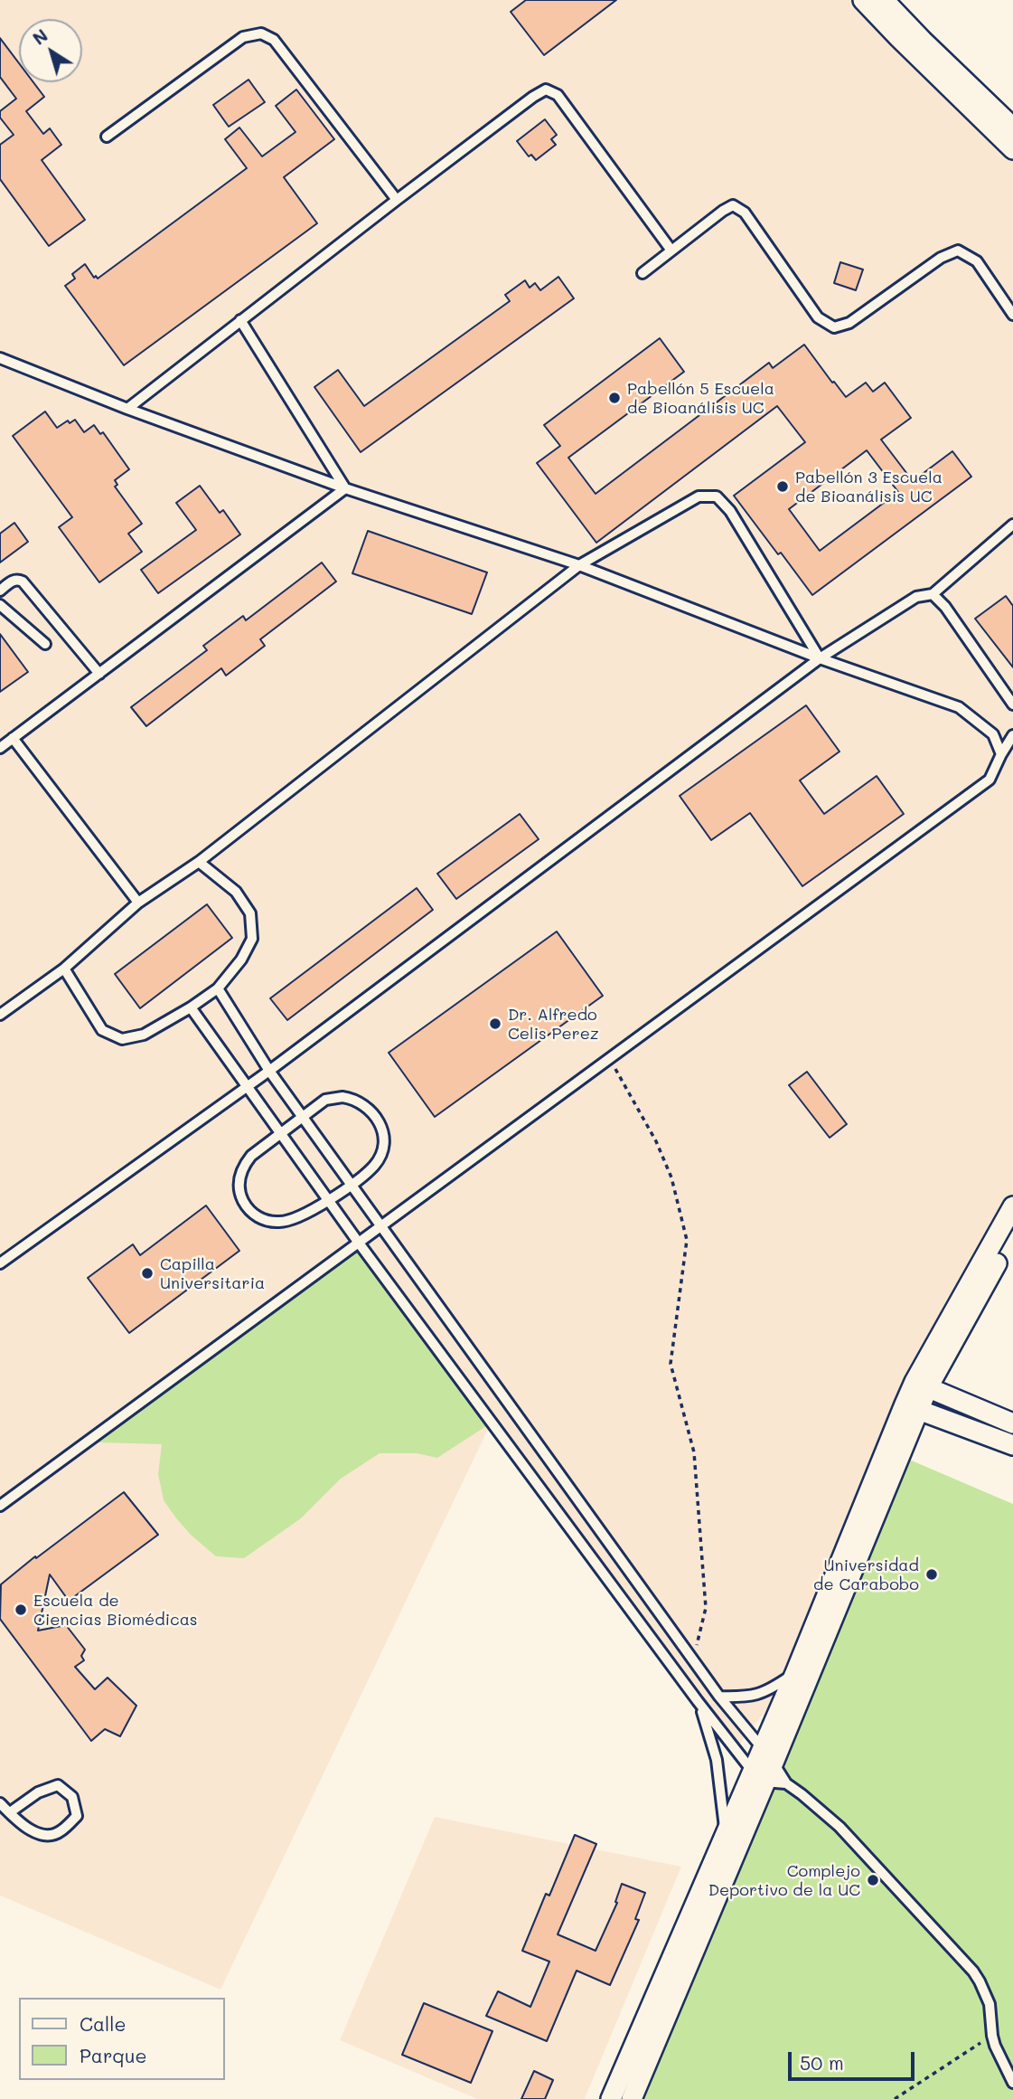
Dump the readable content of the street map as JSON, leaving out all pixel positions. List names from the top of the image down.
{
  "places": [
    "Pabellón 5 Escuela de Bioanálisis UC",
    "Pabellón 3 Escuela de Bioanálisis UC",
    "Dr. Alfredo Celis Perez",
    "Capilla Universitaria",
    "Universidad de Carabobo",
    "Escuela de Ciencias Biomédicas",
    "Complejo Deportivo de la UC"
  ],
  "legend": ["Calle", "Parque"],
  "scale_bar": "50 m",
  "north": "top left"
}
